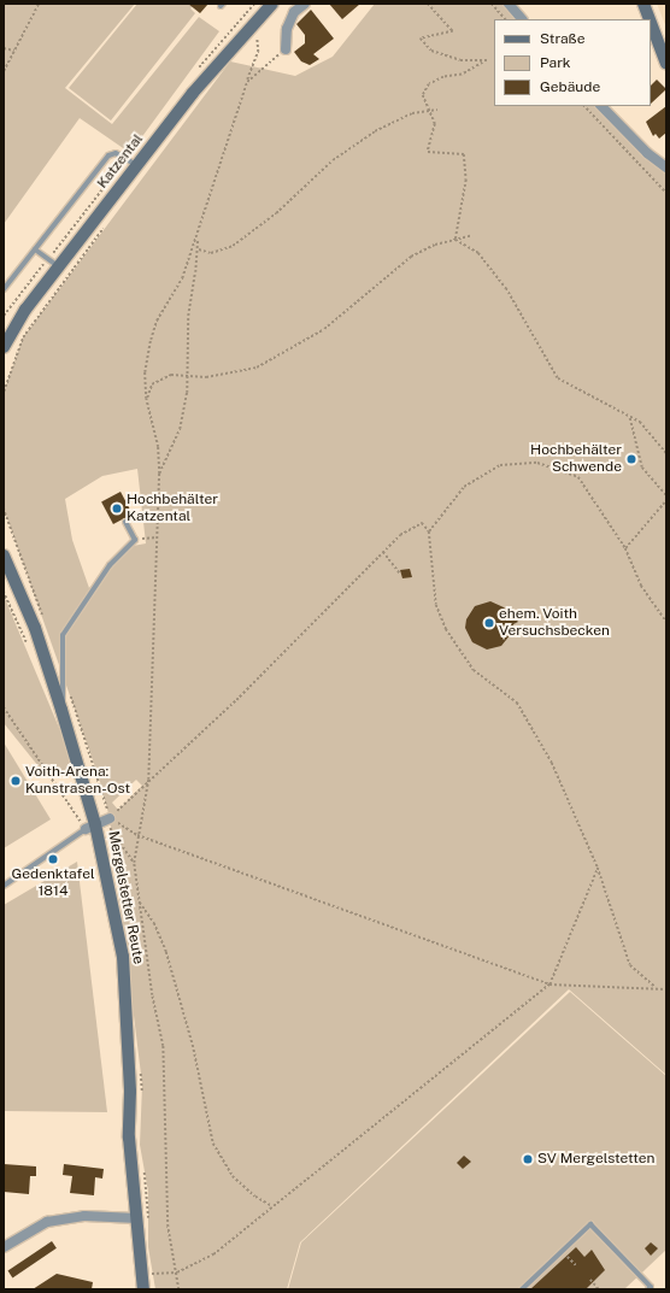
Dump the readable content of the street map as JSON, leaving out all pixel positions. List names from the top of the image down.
{
  "streets": {
    "street": ["Katzental", "Mergelstetter Reute"]
  },
  "places": [
    "Hochbehälter Schwende",
    "Hochbehälter Katzental",
    "ehem. Voith Versuchsbecken",
    "Voith-Arena: Kunstrasen-Ost",
    "Gedenktafel 1814",
    "SV Mergelstetten"
  ],
  "legend": ["Straße", "Park", "Gebäude"]
}
